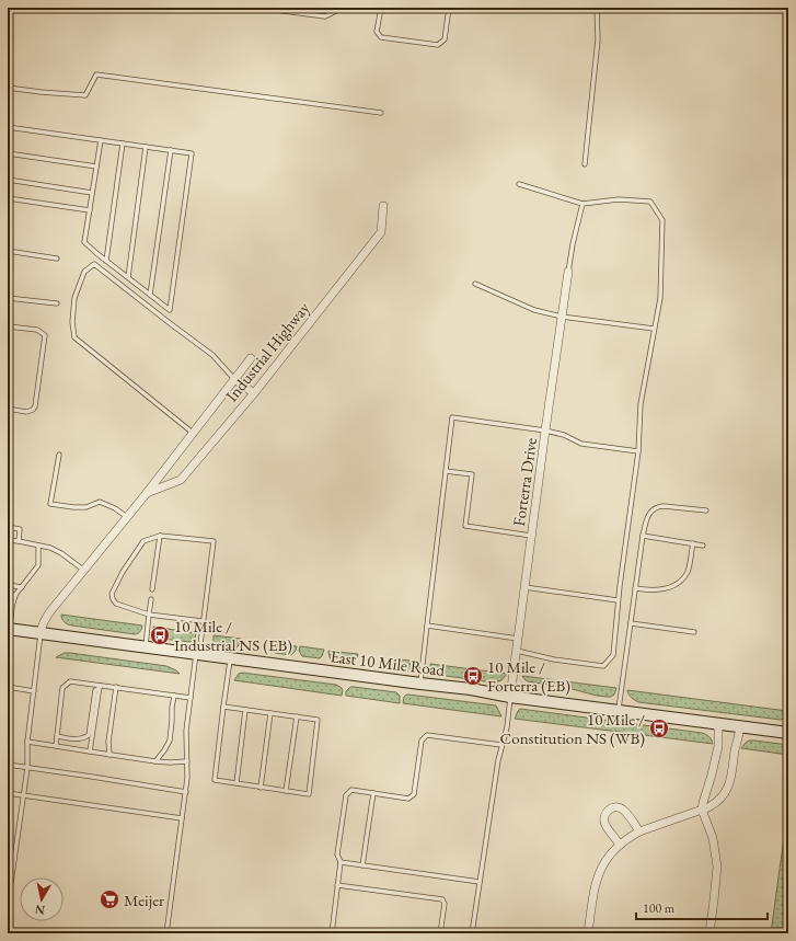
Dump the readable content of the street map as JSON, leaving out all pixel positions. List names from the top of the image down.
{
  "streets": {
    "main road": ["East 10 Mile Road"],
    "street": ["Industrial Highway", "Forterra Drive"]
  },
  "crossings": [
    ["Industrial Highway", "East 10 Mile Road"],
    ["Forterra Drive", "East 10 Mile Road"]
  ],
  "places": {
    "bus stop": ["10 Mile / Industrial NS (EB)", "10 Mile / Forterra (EB)", "10 Mile / Constitution NS (WB)"],
    "supermarket": ["Meijer"]
  },
  "scale_bar": "100 m",
  "north": "bottom"
}
